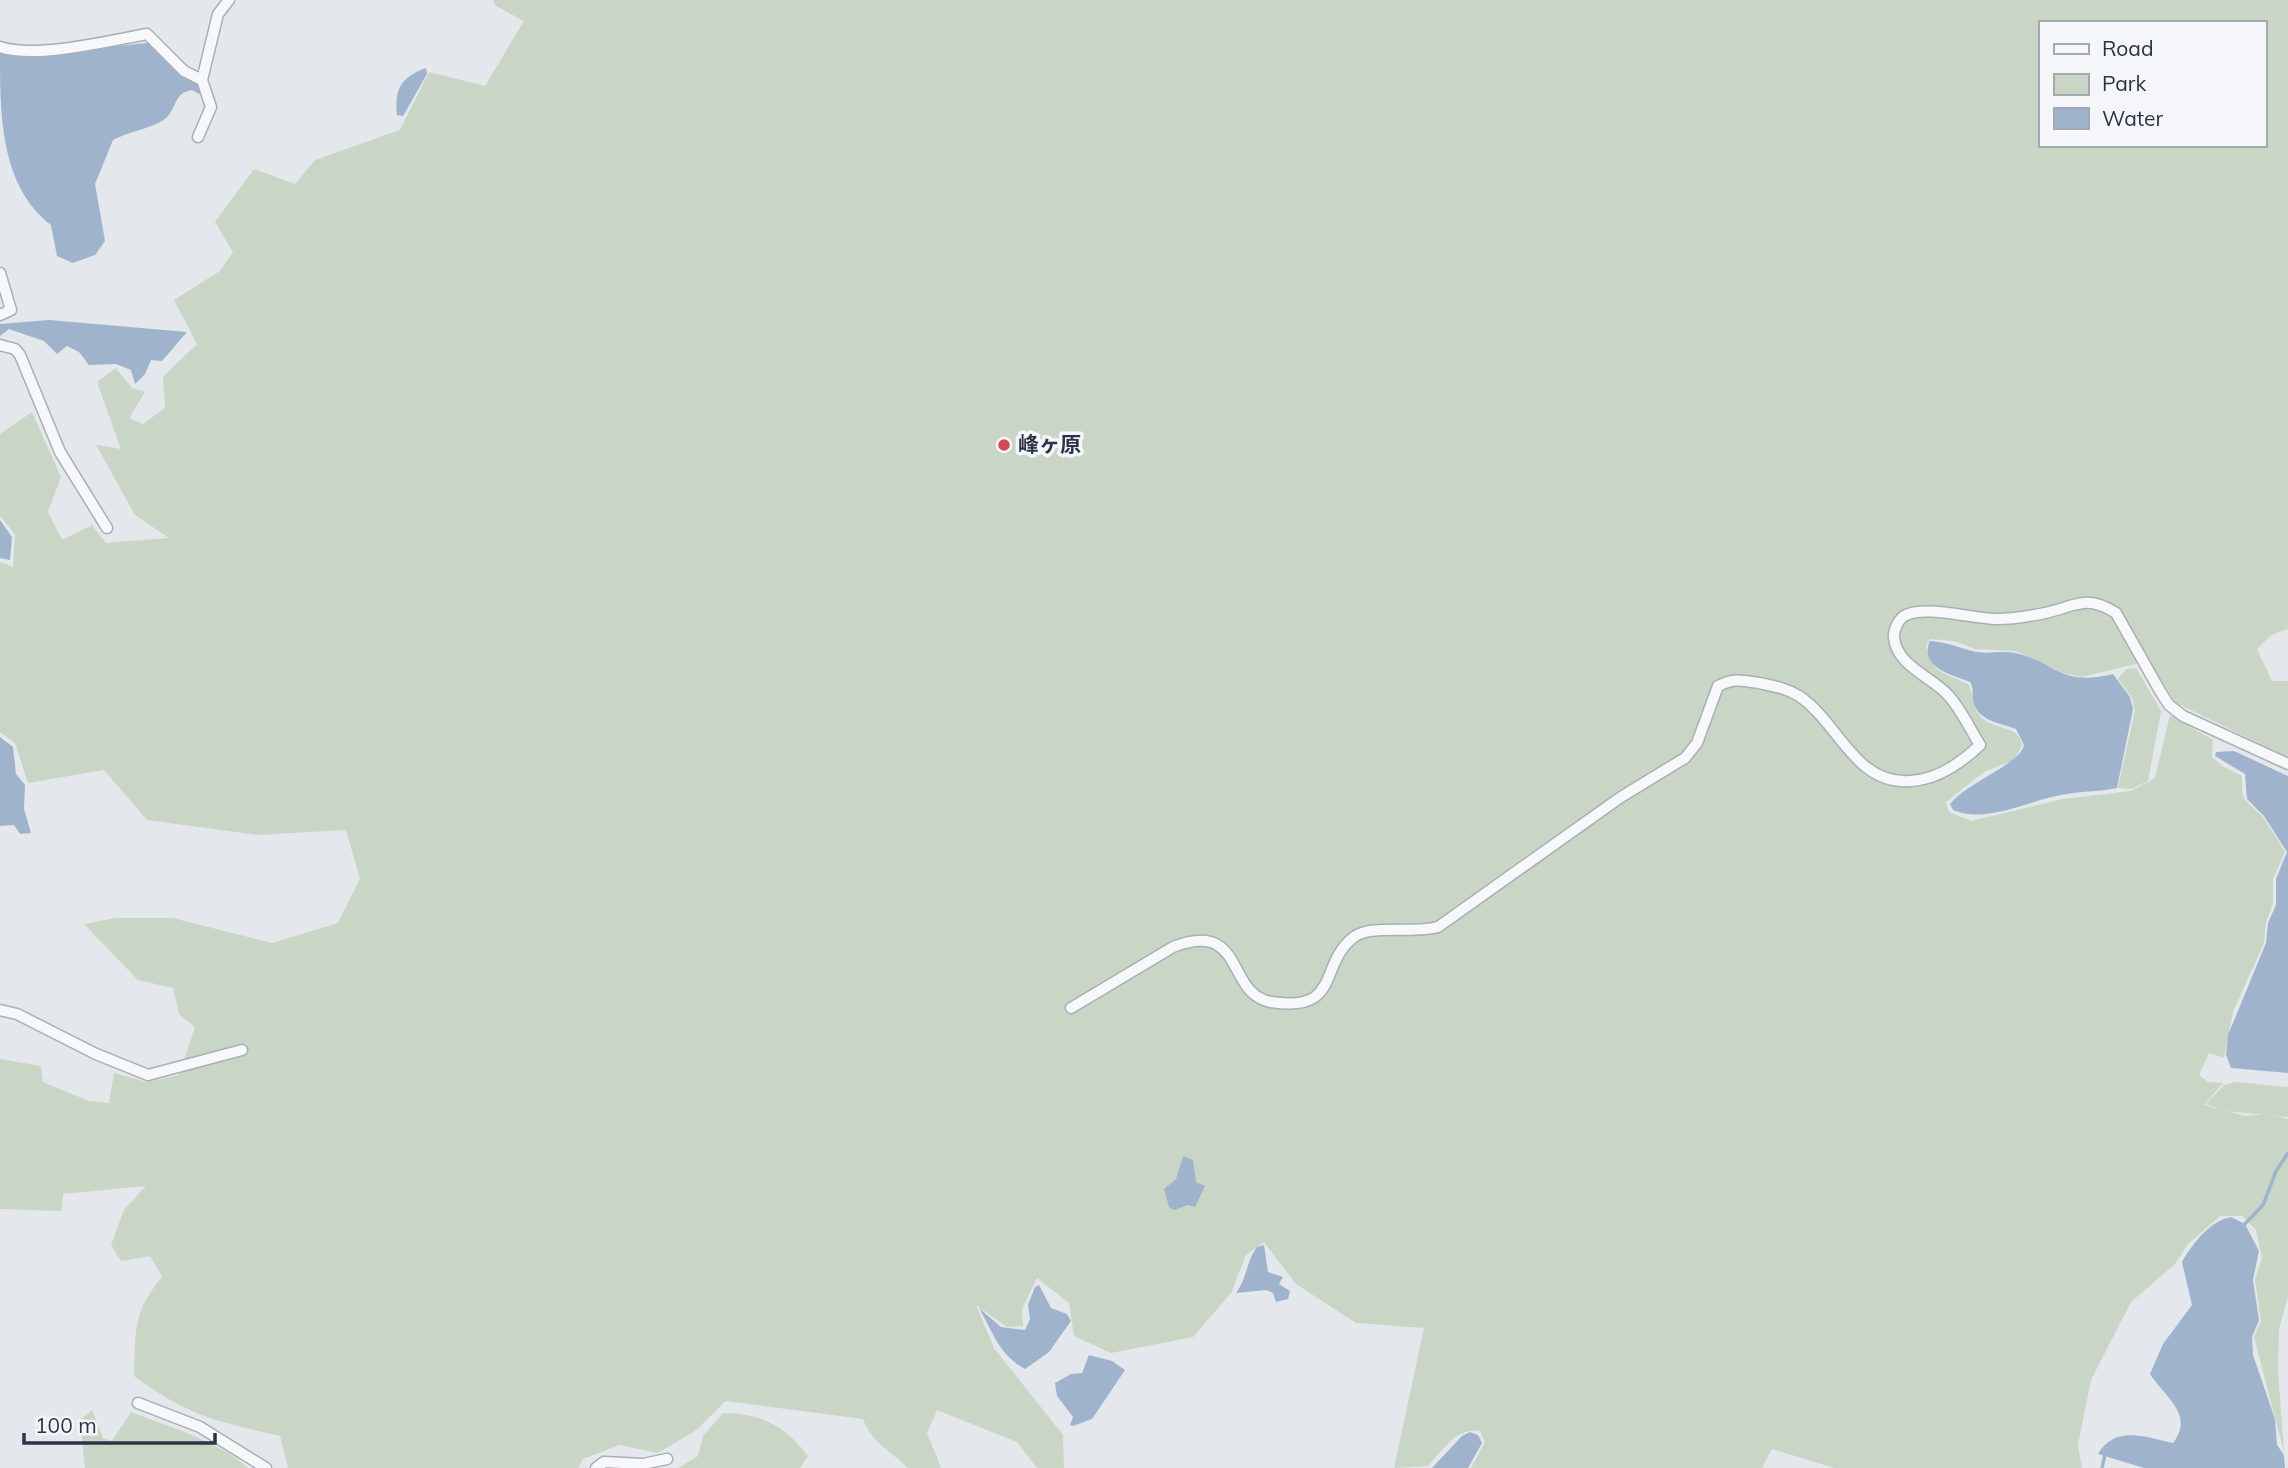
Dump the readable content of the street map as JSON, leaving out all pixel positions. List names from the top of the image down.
{
  "places": ["峰ヶ原"],
  "legend": ["Road", "Park", "Water"],
  "scale_bar": "100 m"
}
